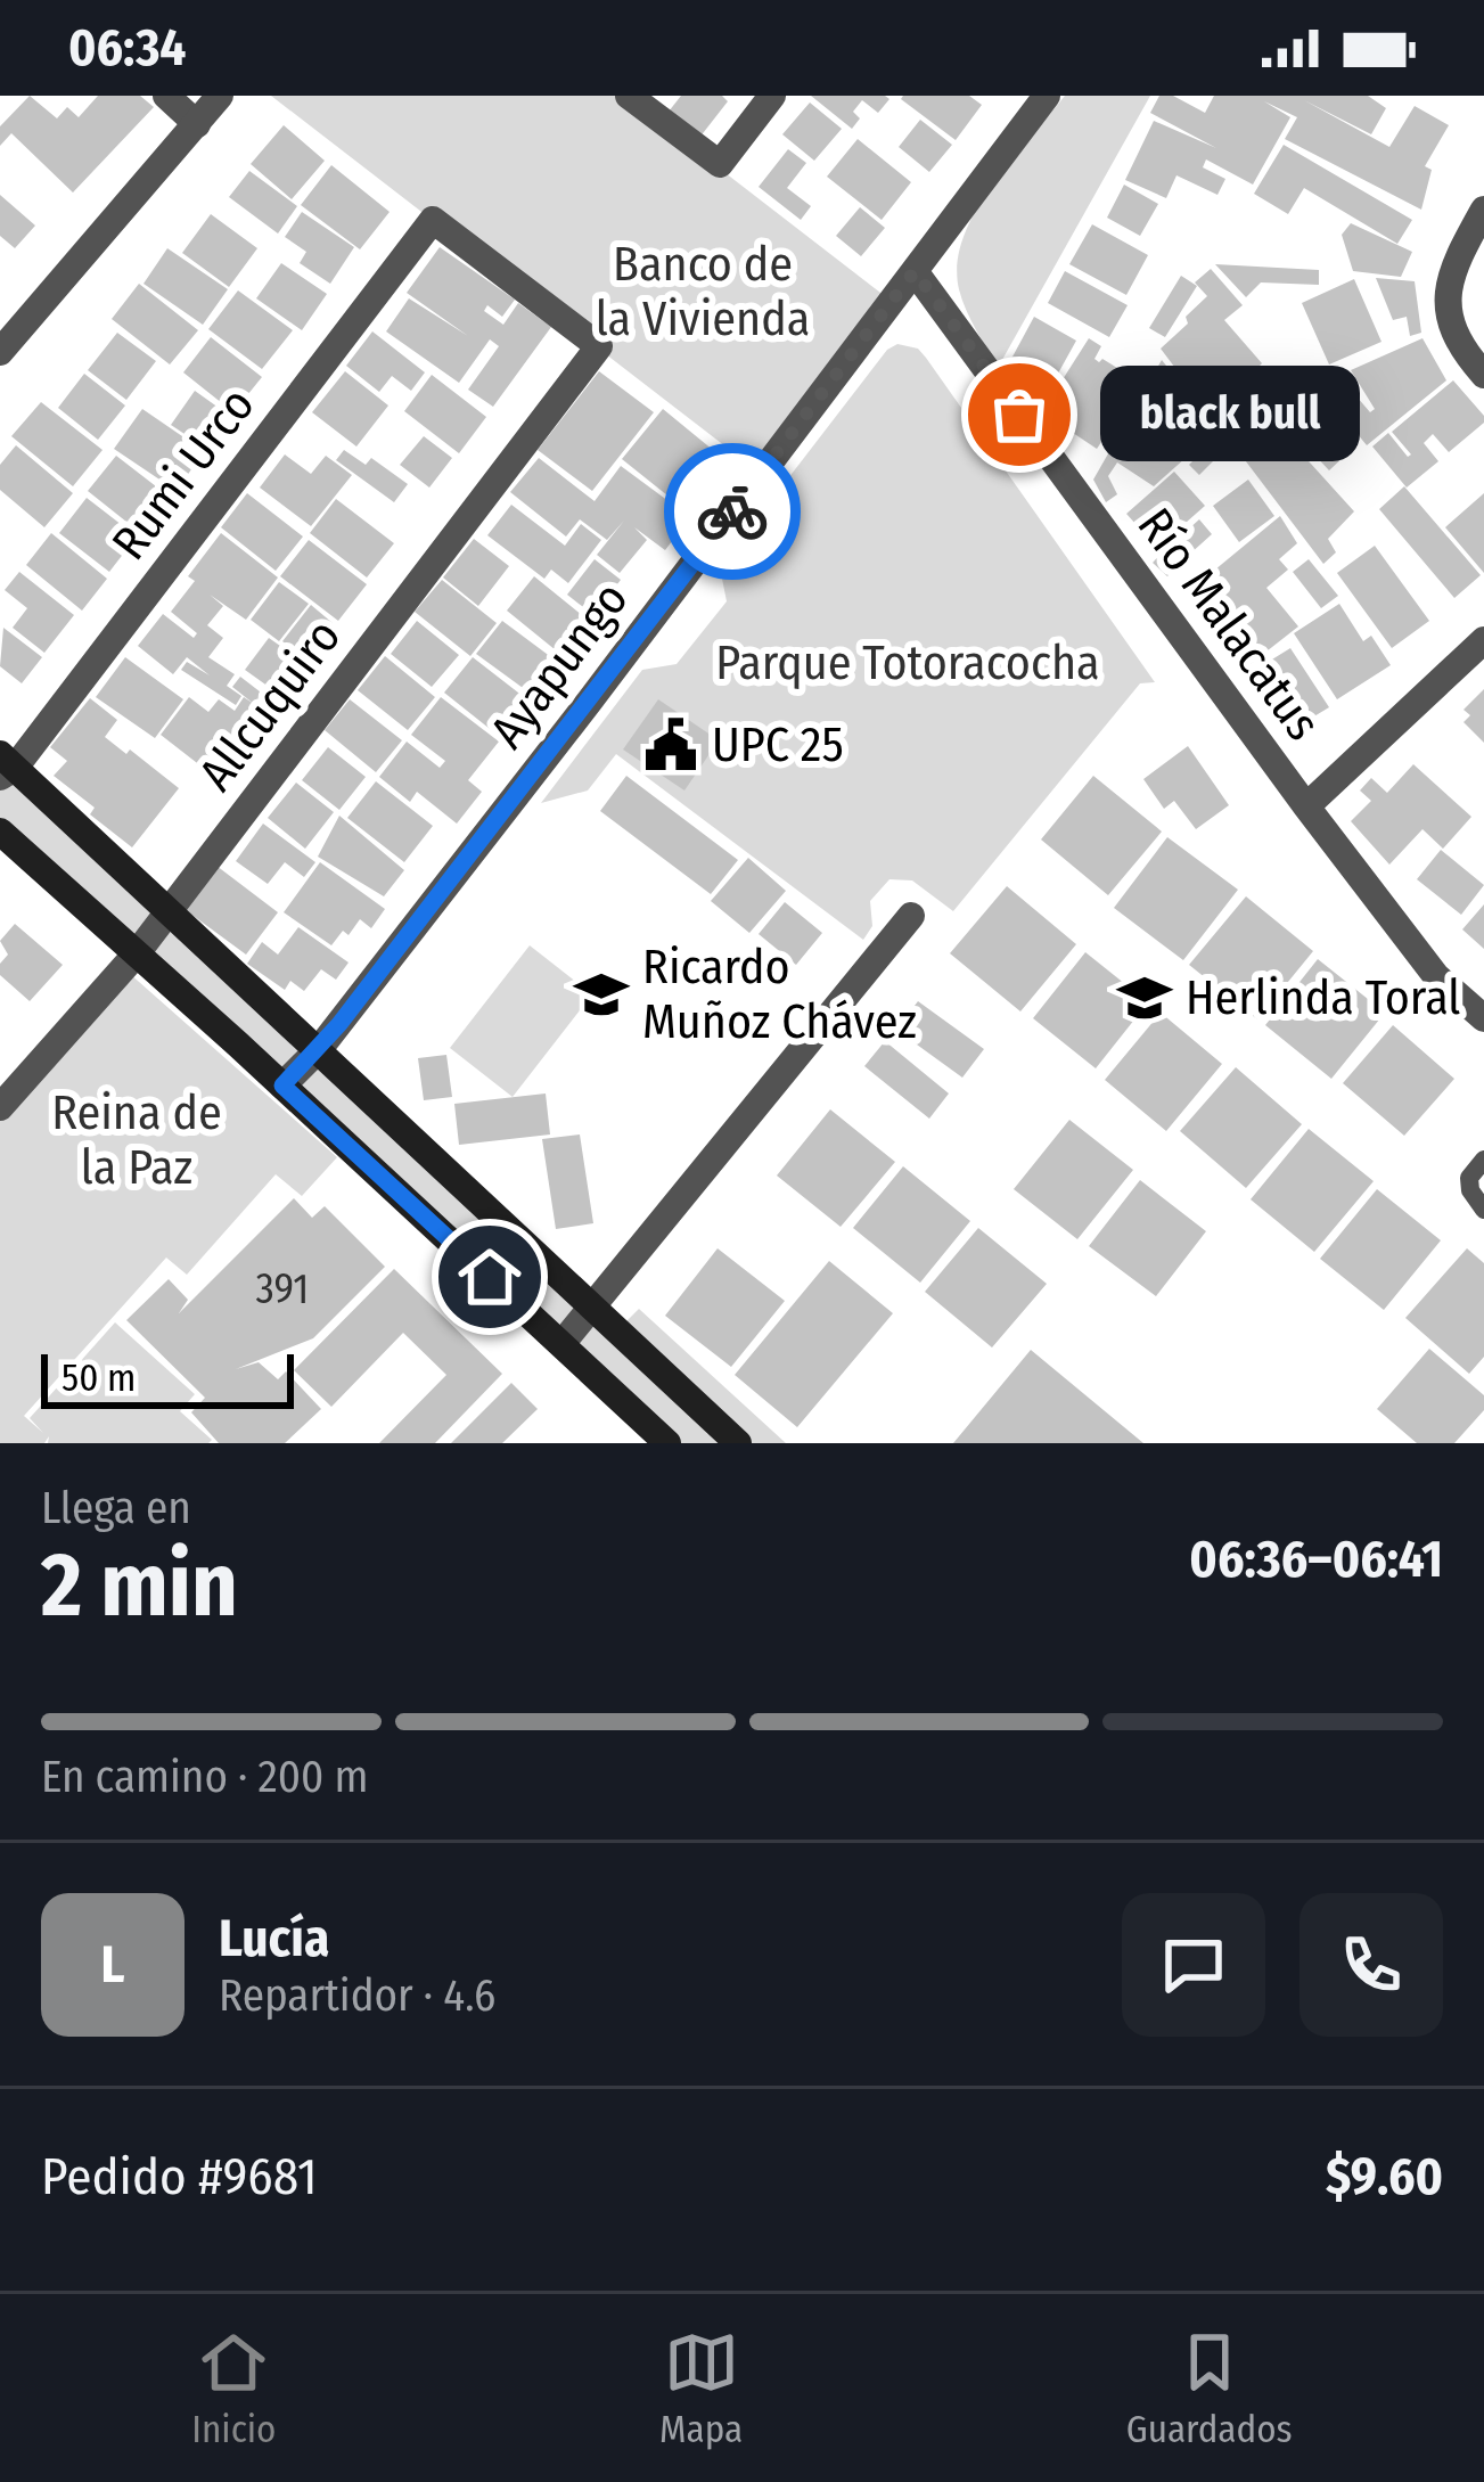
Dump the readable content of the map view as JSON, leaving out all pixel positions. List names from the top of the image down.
{
  "streets": {
    "street": [
      "Rumi Urco",
      "Río Malacatus",
      "Ayapungo",
      "Allcuquiro"
    ]
  },
  "crossings": [
    ["Rumi Urco", "Allcuquiro"],
    ["Río Malacatus", "Ayapungo"]
  ],
  "parks": ["Banco de la Vivienda", "Parque Totoracocha", "Reina de la Paz"],
  "places": {
    "other": ["black bull"],
    "public building": ["UPC 25"],
    "school or university": ["Ricardo Muñoz Chávez", "Herlinda Toral"]
  },
  "house_numbers": ["391"],
  "scale_bar": "50 m",
  "page": {
    "status": "06:34",
    "bubble": "black bull",
    "scale": "50 m",
    "heading": ["2 min", "Llega en", "06:36–06:41"],
    "panel": [
      "Lucía",
      "Repartidor · 4.6",
      "Pedido #9681",
      "$9.60"
    ],
    "bar": "En camino · 200 m",
    "round": "L",
    "tabs": ["Inicio", "Mapa", "Guardados"]
  }
}
